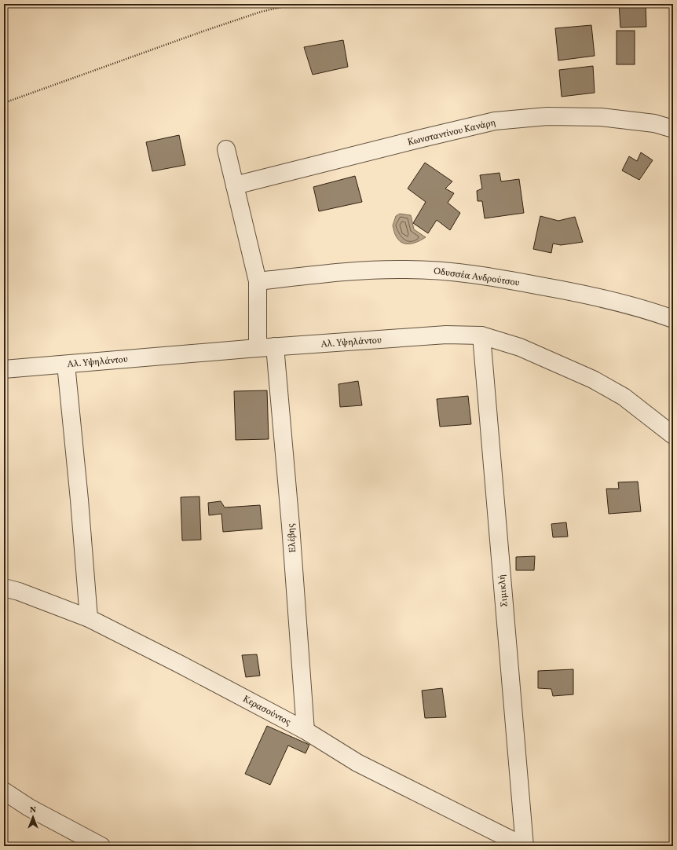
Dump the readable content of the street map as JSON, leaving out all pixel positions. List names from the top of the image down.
{
  "streets": {
    "street": [
      "Κωνσταντίνου Κανάρη",
      "Οδυσσέα Ανδρούτσου",
      "Αλ. Υψηλάντου",
      "Ελέβης",
      "Σιμικλή",
      "Κερασούντος"
    ]
  },
  "crossings": [
    ["Αλ. Υψηλάντου", "Ελέβης"],
    ["Αλ. Υψηλάντου", "Σιμικλή"],
    ["Ελέβης", "Κερασούντος"],
    ["Σιμικλή", "Κερασούντος"]
  ],
  "north": "top"
}
